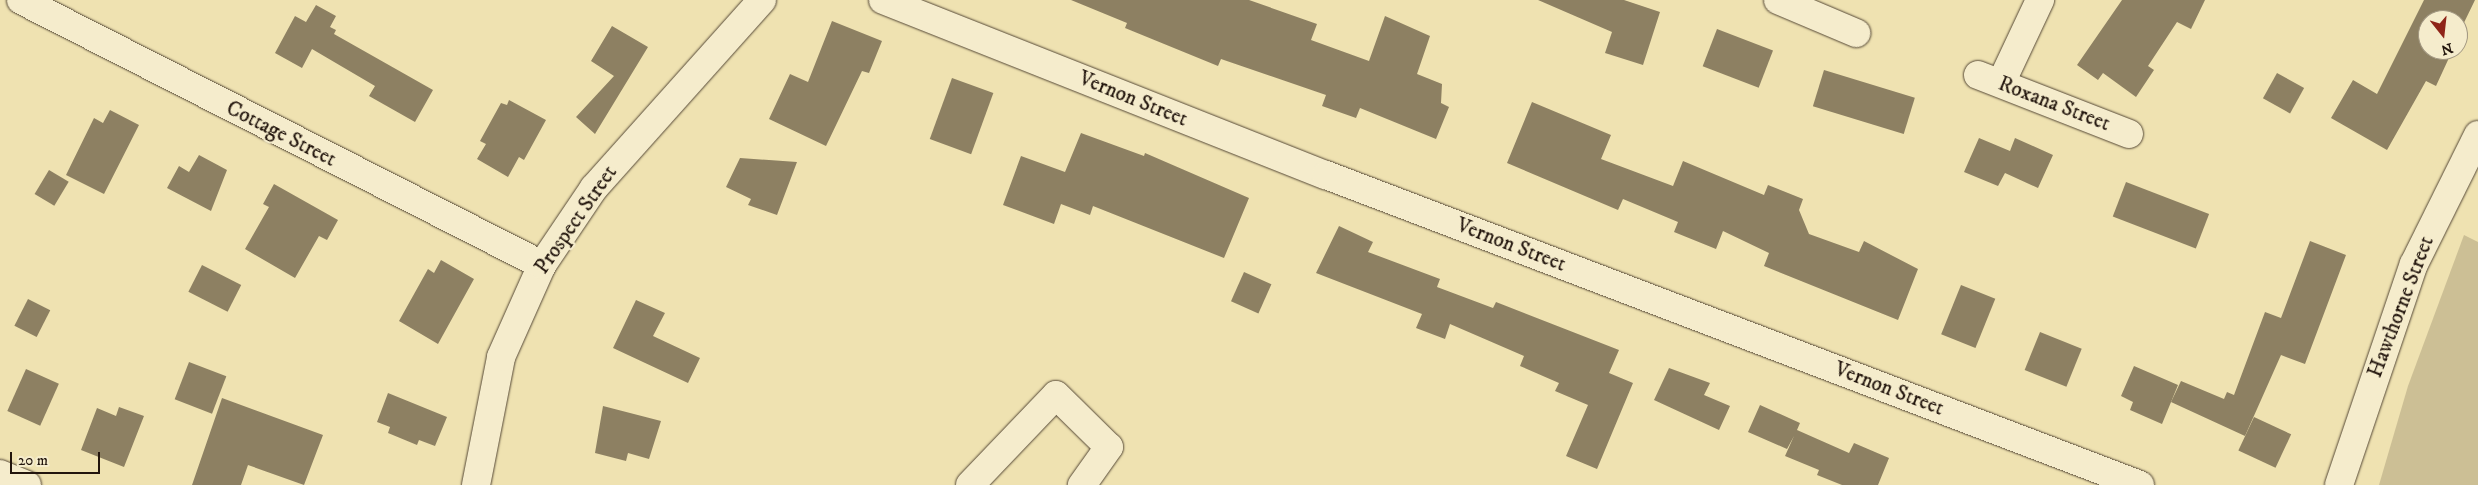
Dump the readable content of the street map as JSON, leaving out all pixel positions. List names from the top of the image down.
{
  "streets": {
    "street": [
      "Vernon Street",
      "Roxana Street",
      "Cottage Street",
      "Prospect Street",
      "Hawthorne Street"
    ]
  },
  "crossings": [
    ["Cottage Street", "Prospect Street"]
  ],
  "scale_bar": "20 m",
  "north": "bottom"
}
